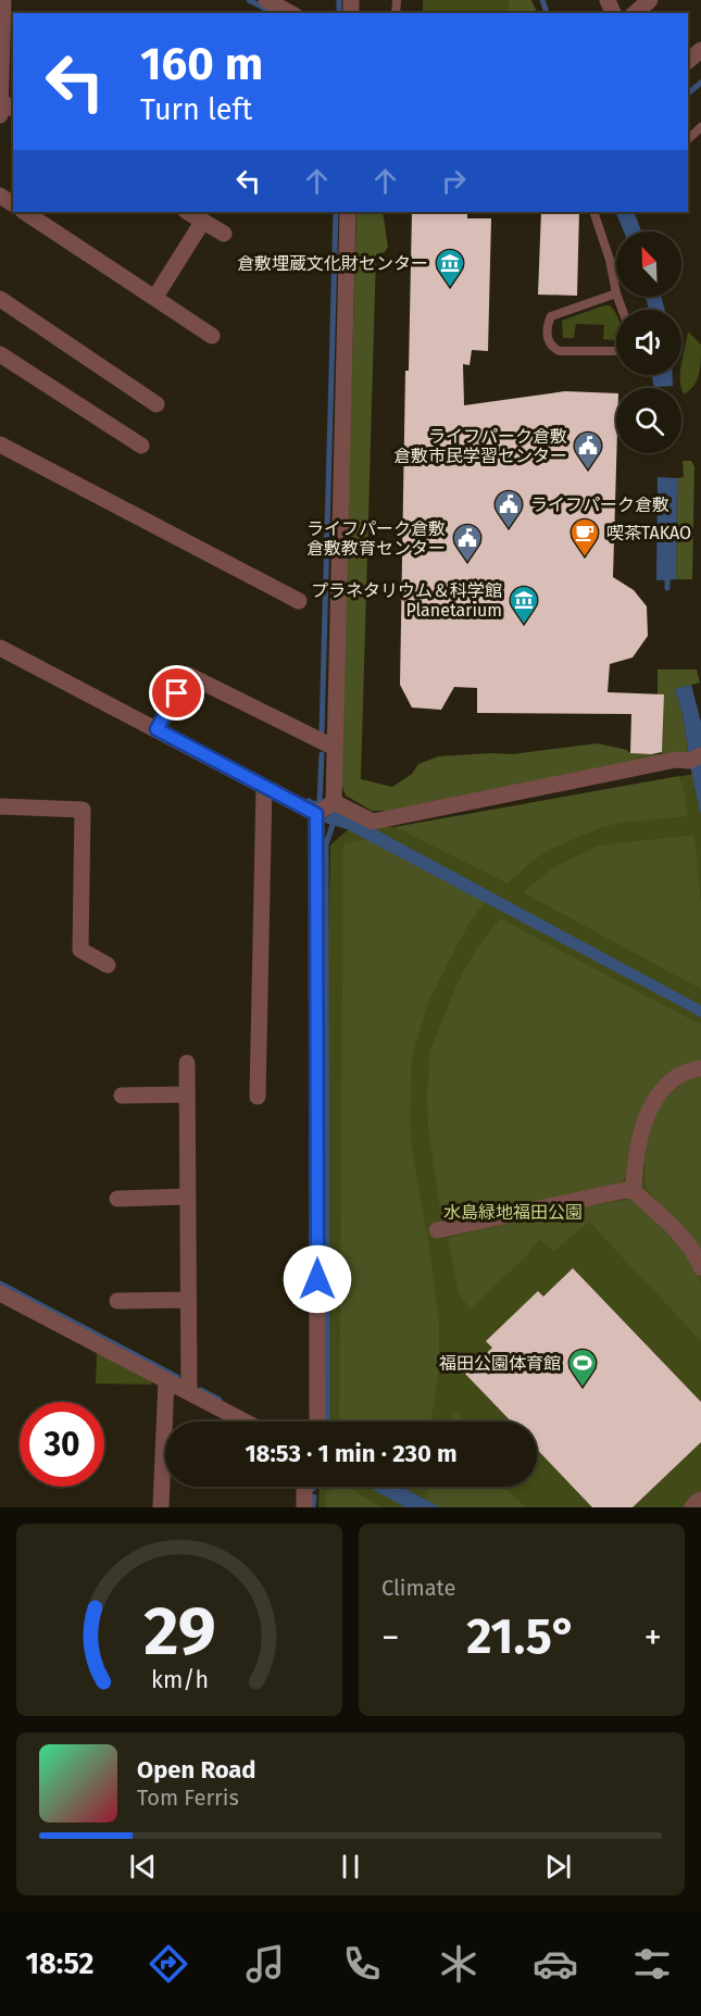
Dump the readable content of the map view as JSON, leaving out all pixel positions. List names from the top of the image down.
{
  "parks": ["水島緑地福田公園"],
  "places": {
    "museum": ["倉敷埋蔵文化財センター", "プラネタリウム＆科学館 Planetarium"],
    "public building": ["ライフパーク倉敷 倉敷市民学習センター", "ライフパーク倉敷", "ライフパーク倉敷 倉敷教育センター"],
    "cafe": ["喫茶TAKAO"],
    "sports": ["福田公園体育館"]
  },
  "north": "top left",
  "page": {
    "turn": ["160 m", "Turn left"],
    "limit": "30",
    "trip": "18:53 · 1 min · 230 m",
    "tile": "Climate",
    "heat": ["−", "21.5°", "+"],
    "song": ["Open Road", "Tom Ferris"],
    "tabs": "18:52",
    "gauge": ["29", "km/h"]
  }
}
